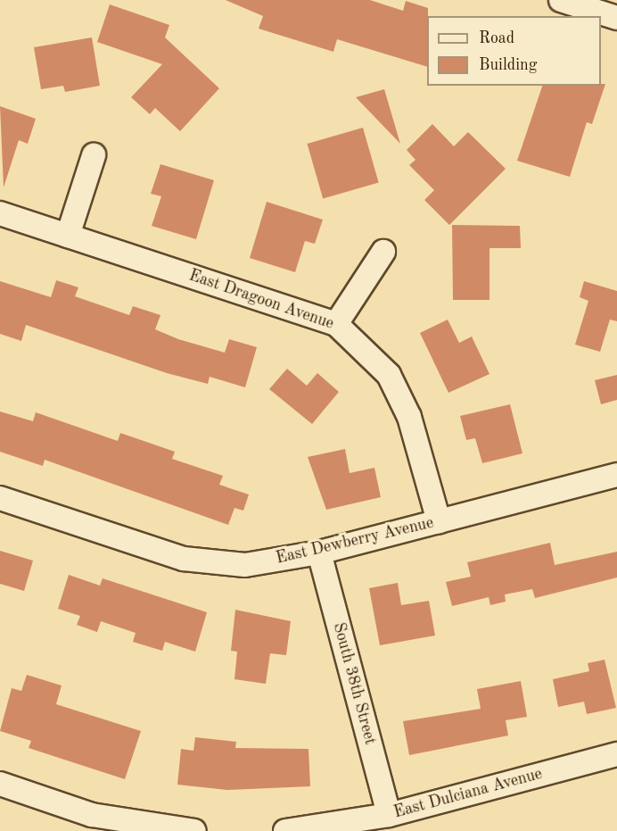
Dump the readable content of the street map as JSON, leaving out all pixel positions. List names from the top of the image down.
{
  "streets": {
    "street": [
      "East Dragoon Avenue",
      "East Dewberry Avenue",
      "South 38th Street",
      "East Dulciana Avenue"
    ]
  },
  "crossings": [
    ["East Dragoon Avenue", "East Dewberry Avenue"],
    ["East Dewberry Avenue", "South 38th Street"],
    ["South 38th Street", "East Dulciana Avenue"]
  ],
  "legend": ["Road", "Building"]
}
